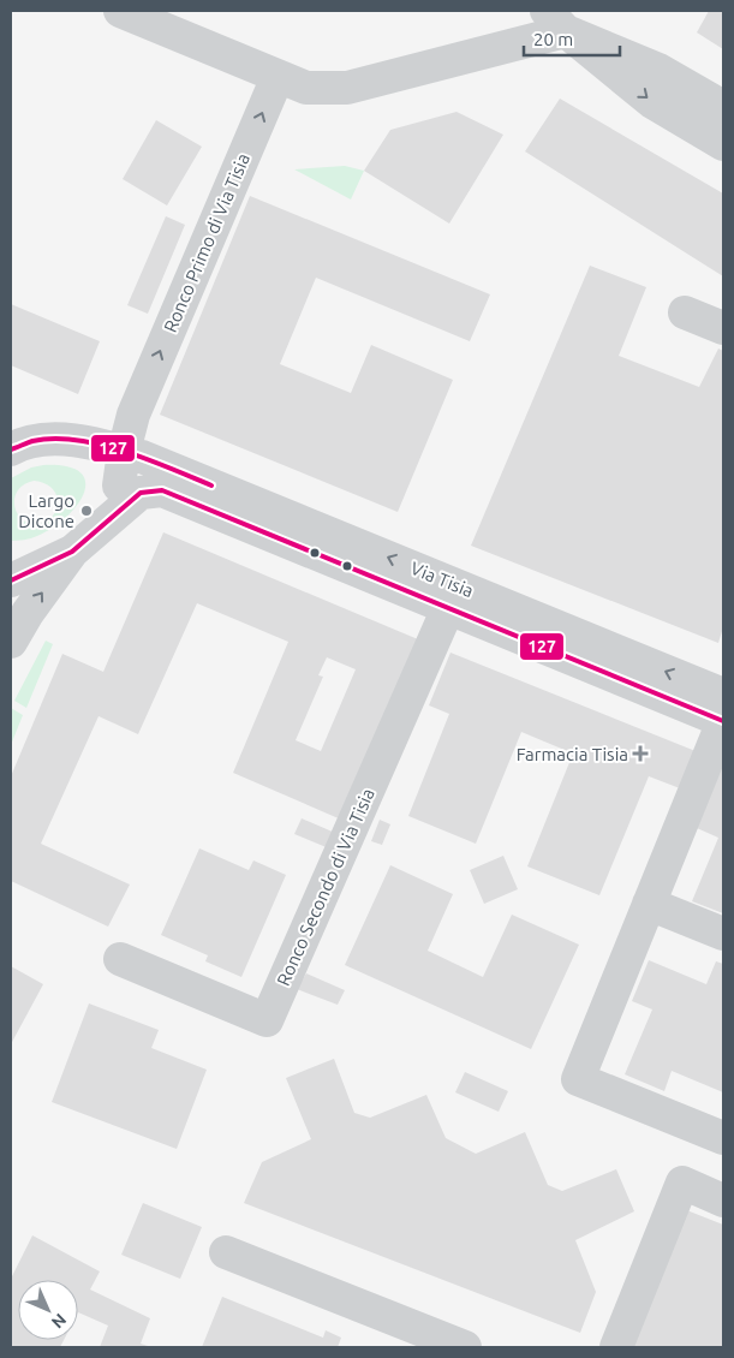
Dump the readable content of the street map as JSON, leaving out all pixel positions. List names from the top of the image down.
{
  "streets": {
    "street": ["Ronco Primo di Via Tisia", "Via Tisia", "Ronco Secondo di Via Tisia"]
  },
  "crossings": [
    ["Via Tisia", "Ronco Secondo di Via Tisia"]
  ],
  "one_way": ["Ronco Primo di Via Tisia"],
  "places": {
    "other": ["Largo Dicone"],
    "health": ["Farmacia Tisia"]
  },
  "lines": ["transit line 127"],
  "scale_bar": "20 m",
  "north": "bottom right"
}
